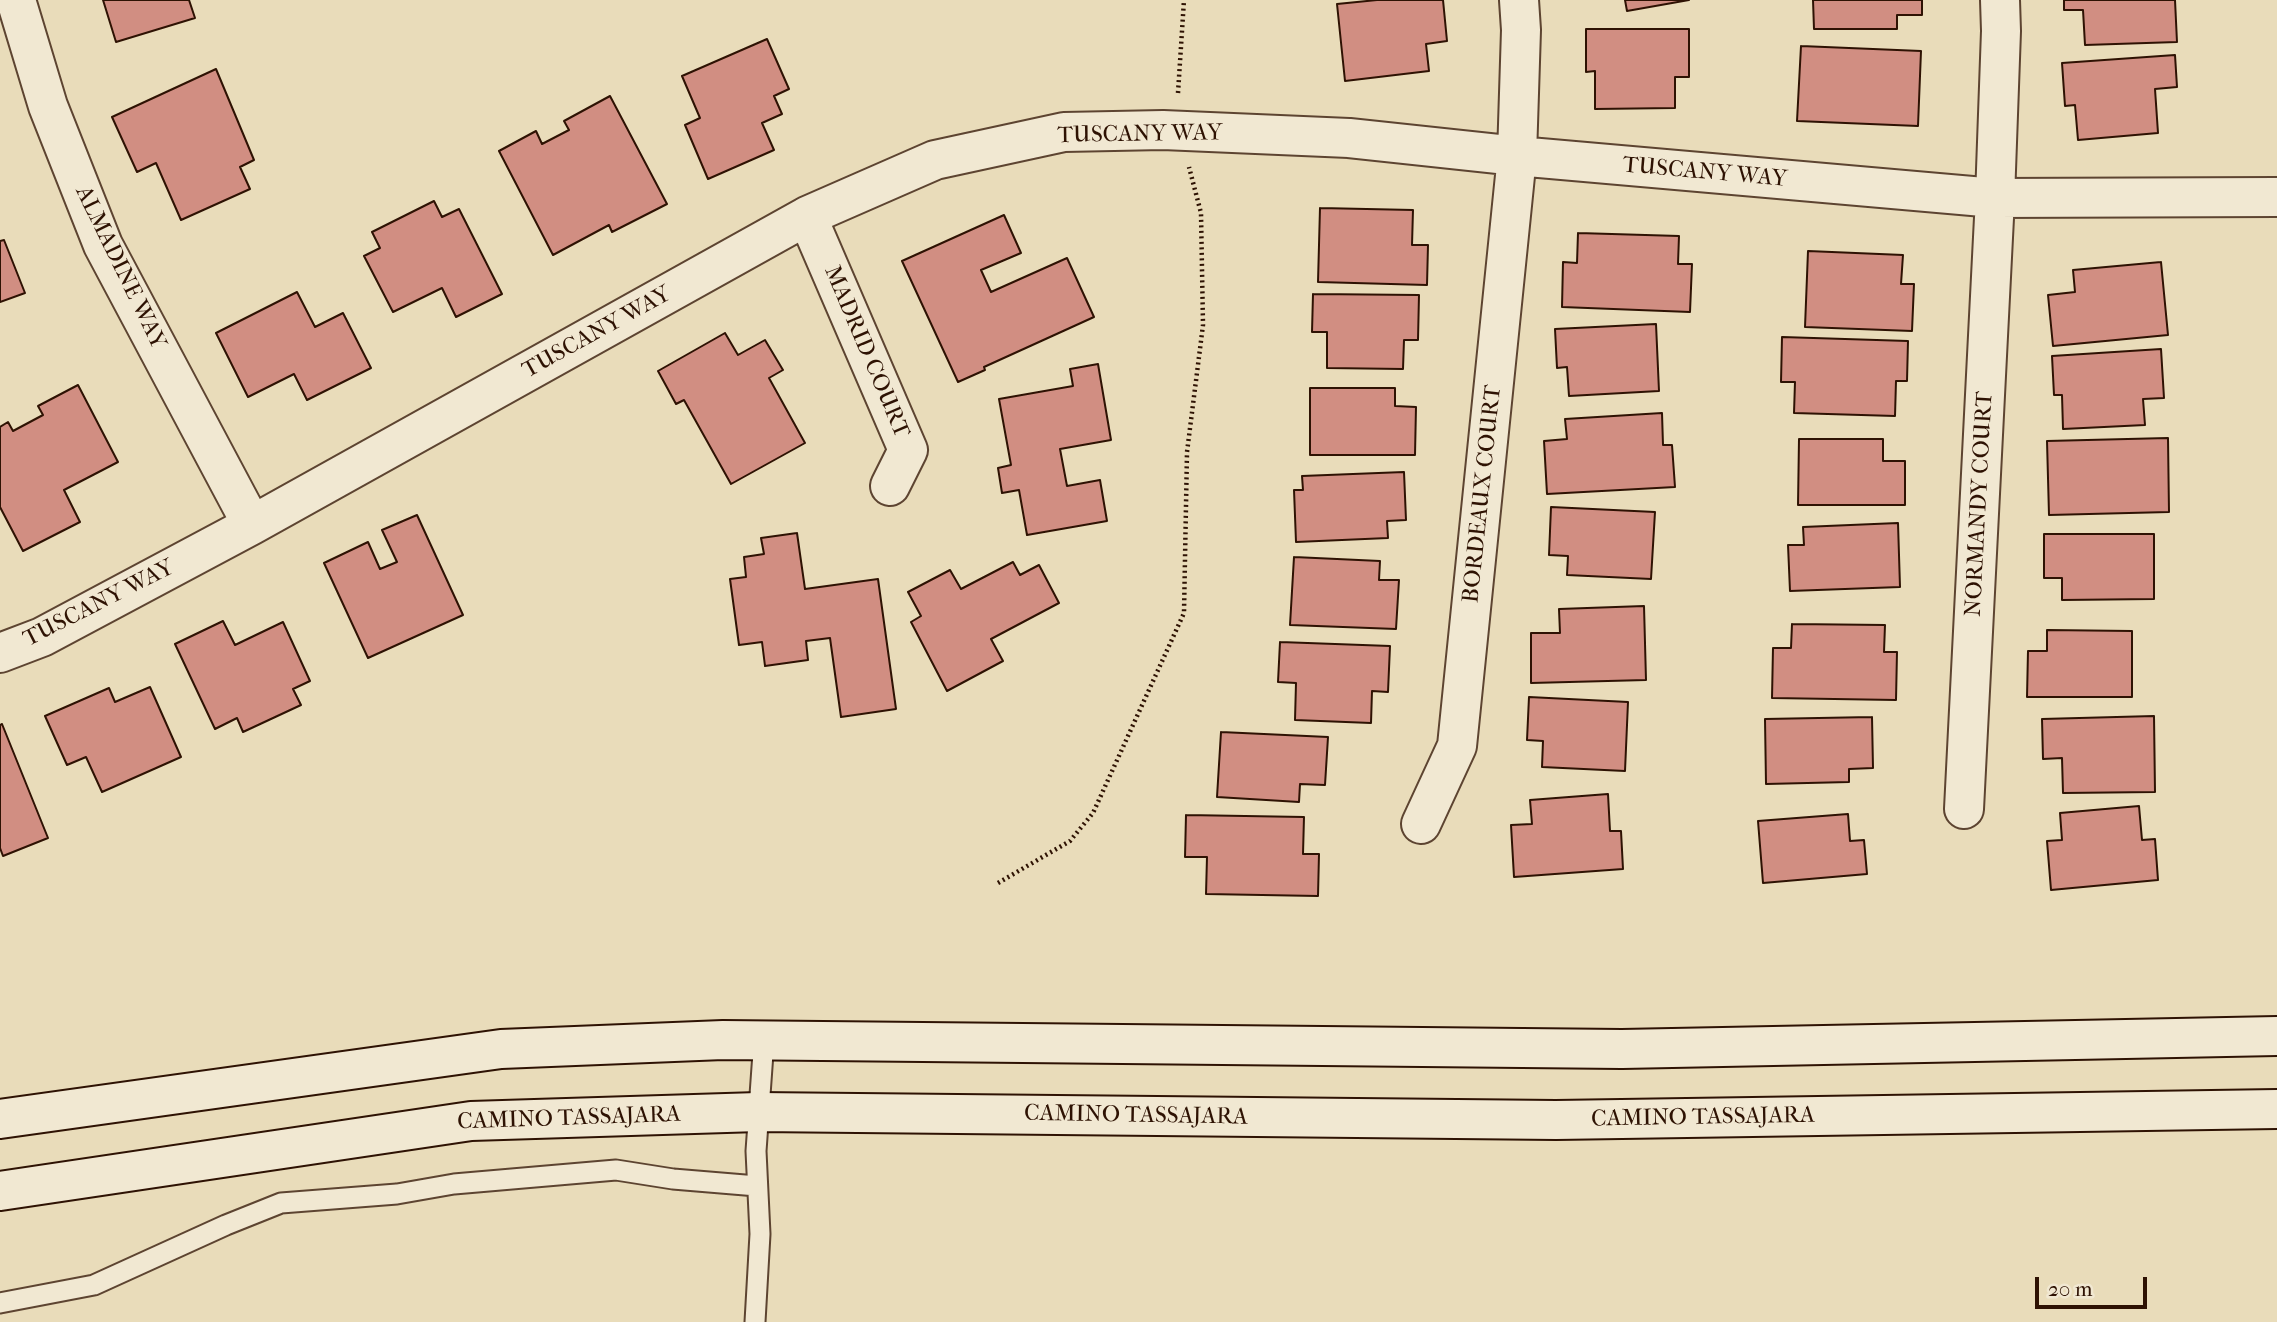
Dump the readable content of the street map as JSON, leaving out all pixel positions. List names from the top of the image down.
{
  "streets": {
    "street": [
      "TUSCANY WAY",
      "ALMADINE WAY",
      "MADRID COURT",
      "BORDEAUX COURT",
      "NORMANDY COURT",
      "CAMINO TASSAJARA"
    ]
  },
  "crossings": [
    ["TUSCANY WAY", "ALMADINE WAY"],
    ["TUSCANY WAY", "MADRID COURT"],
    ["TUSCANY WAY", "BORDEAUX COURT"],
    ["TUSCANY WAY", "NORMANDY COURT"]
  ],
  "scale_bar": "20 m"
}
